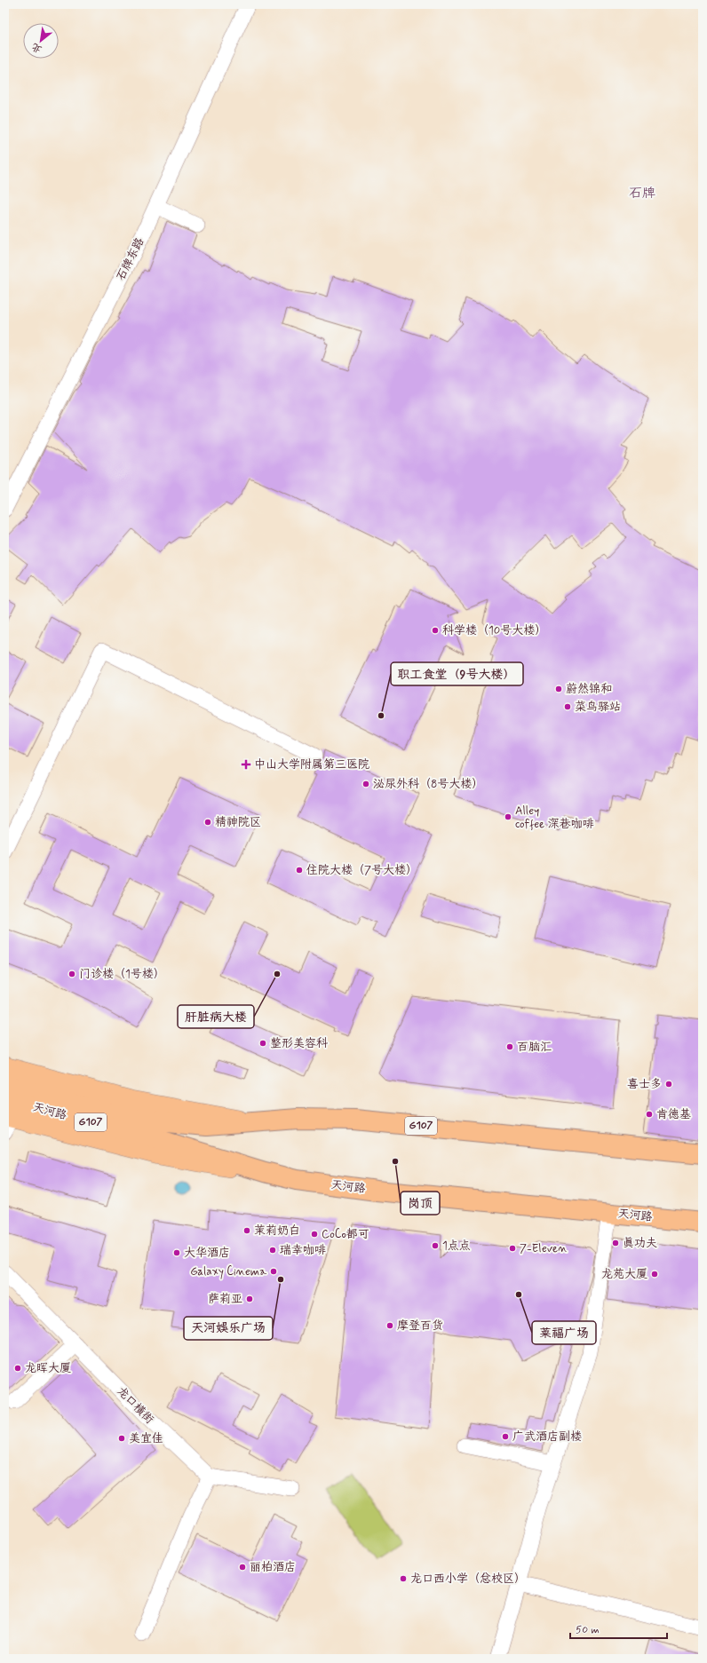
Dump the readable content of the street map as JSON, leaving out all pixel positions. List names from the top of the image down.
{
  "streets": {
    "highway": ["天河路", "G107"],
    "street": ["石牌东路", "龙口横街"]
  },
  "districts": ["石牌"],
  "places": {
    "other": [
      "科学楼（10号大楼）",
      "蔚然锦和",
      "菜鸟驿站",
      "职工食堂（9号大楼）",
      "泌尿外科（8号大楼）",
      "Alley coffee 深巷咖啡",
      "精神院区",
      "住院大楼（7号大楼）",
      "门诊楼（1号楼）",
      "肝脏病大楼",
      "整形美容科",
      "百脑汇",
      "喜士多",
      "肯德基",
      "岗顶",
      "茉莉奶白",
      "CoCo都可",
      "真功夫",
      "1点点",
      "7-Eleven",
      "瑞幸咖啡",
      "大华酒店",
      "Galaxy Cinema",
      "龙苑大厦",
      "天河娱乐广场",
      "莱福广场",
      "萨莉亚",
      "摩登百货",
      "龙晖大厦",
      "广武酒店副楼",
      "美宜佳",
      "丽柏酒店",
      "龙口西小学（总校区）"
    ],
    "health": ["中山大学附属第三医院"]
  },
  "scale_bar": "50 m",
  "north": "bottom left"
}
